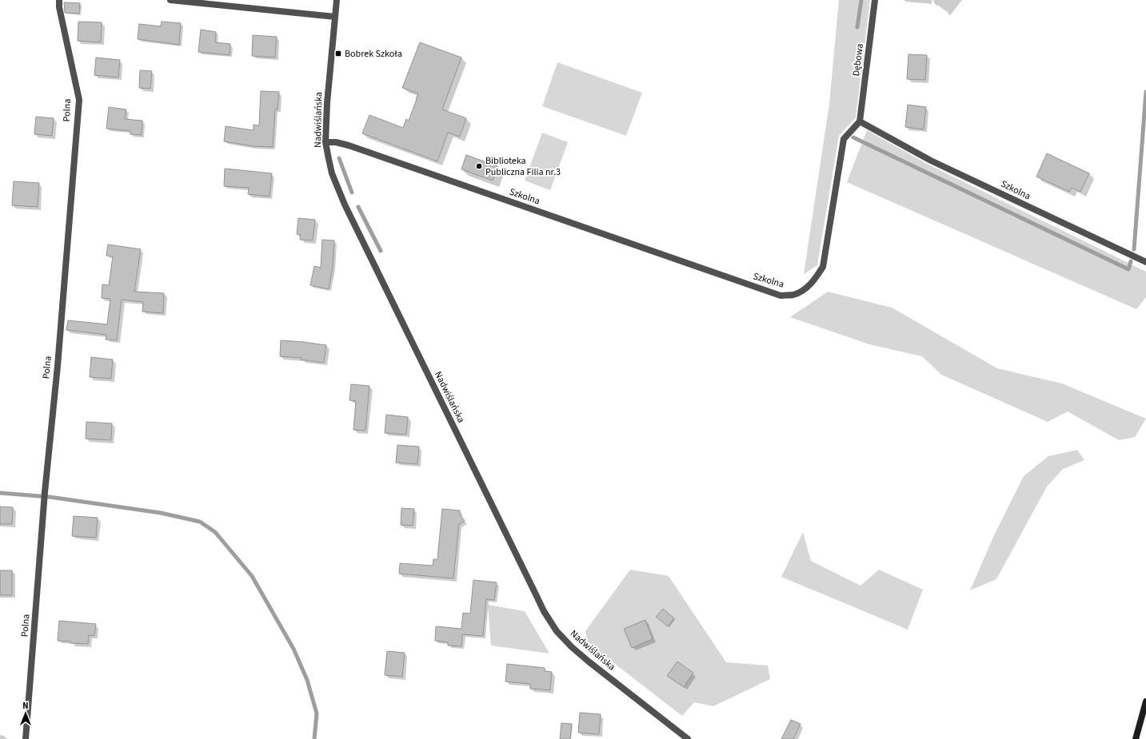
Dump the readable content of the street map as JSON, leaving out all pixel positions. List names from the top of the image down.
{
  "streets": {
    "street": [
      "Dębowa",
      "Polna",
      "Nadwiślańska",
      "Szkolna"
    ]
  },
  "crossings": [
    ["Dębowa", "Szkolna"],
    ["Nadwiślańska", "Szkolna"]
  ],
  "places": {
    "transit": ["Bobrek Szkoła"],
    "other": ["Biblioteka Publiczna Filia nr.3"]
  },
  "north": "top"
}
